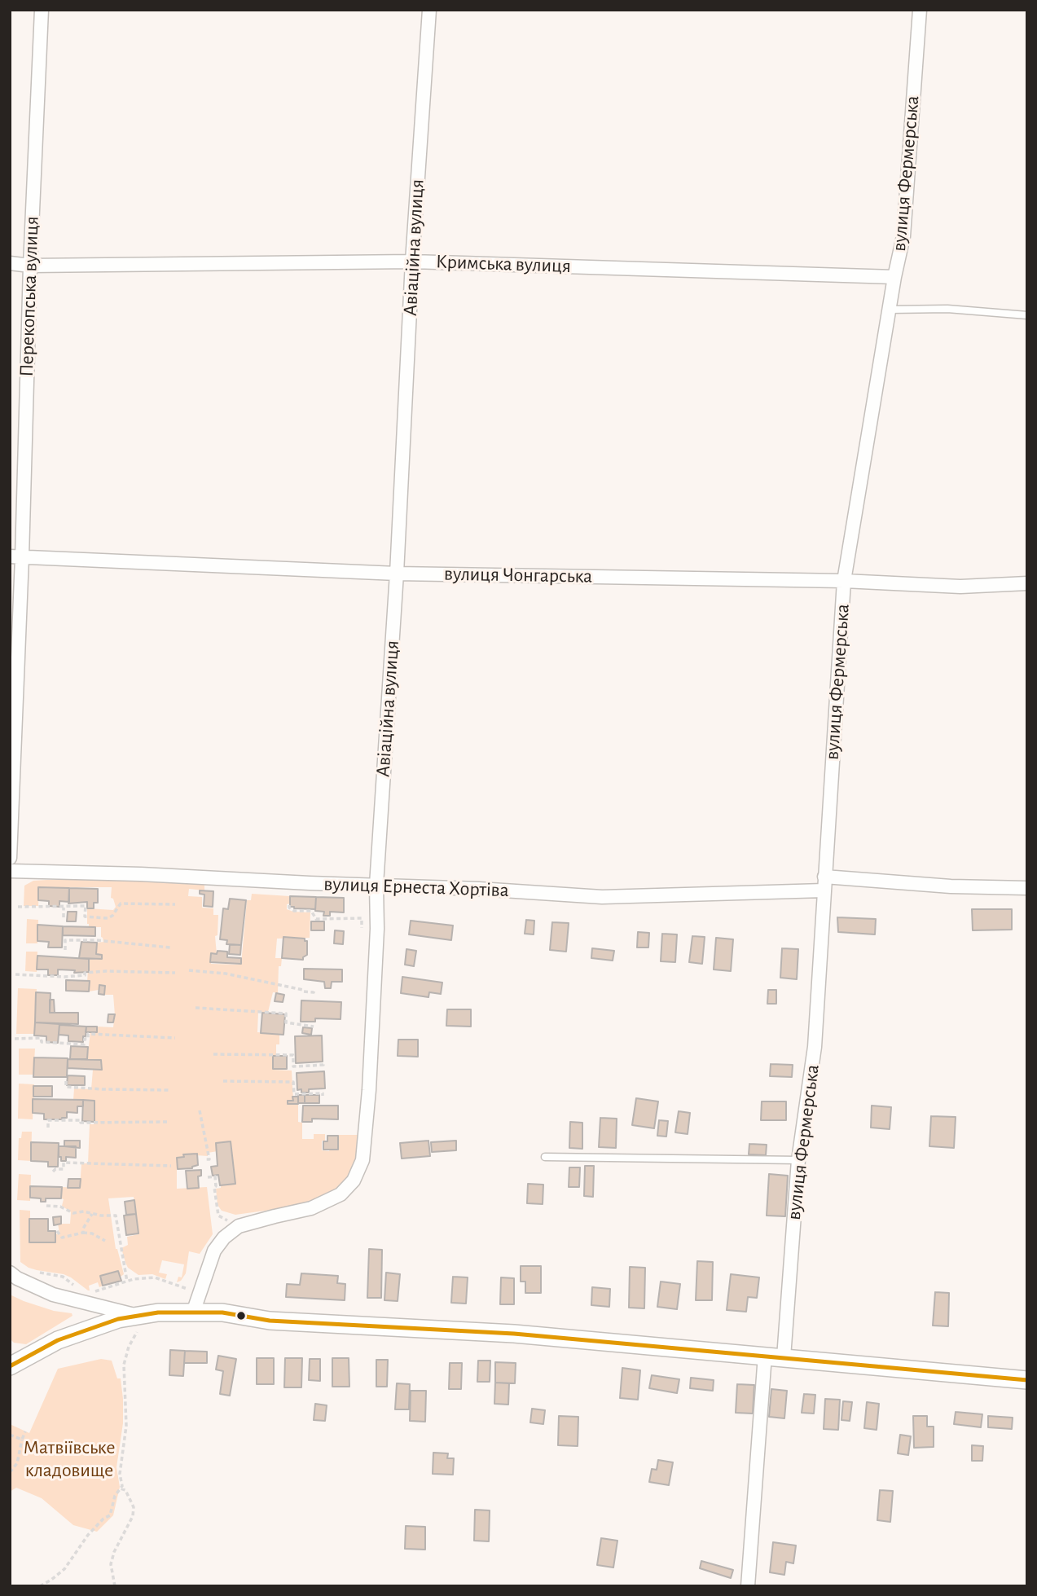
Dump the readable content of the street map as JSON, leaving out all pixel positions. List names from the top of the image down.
{
  "streets": {
    "street": [
      "вулиця Фермерська",
      "Авіаційна вулиця",
      "Кримська вулиця",
      "Перекопська вулиця",
      "вулиця Чонгарська",
      "вулиця Ернеста Хортіва"
    ]
  },
  "crossings": [
    ["вулиця Фермерська", "Кримська вулиця"],
    ["вулиця Фермерська", "вулиця Чонгарська"],
    ["вулиця Фермерська", "вулиця Ернеста Хортіва"],
    ["Авіаційна вулиця", "Кримська вулиця"],
    ["Авіаційна вулиця", "вулиця Чонгарська"],
    ["Авіаційна вулиця", "вулиця Ернеста Хортіва"],
    ["Кримська вулиця", "Перекопська вулиця"],
    ["Перекопська вулиця", "вулиця Чонгарська"]
  ],
  "parks": ["Матвіївське кладовище"]
}
